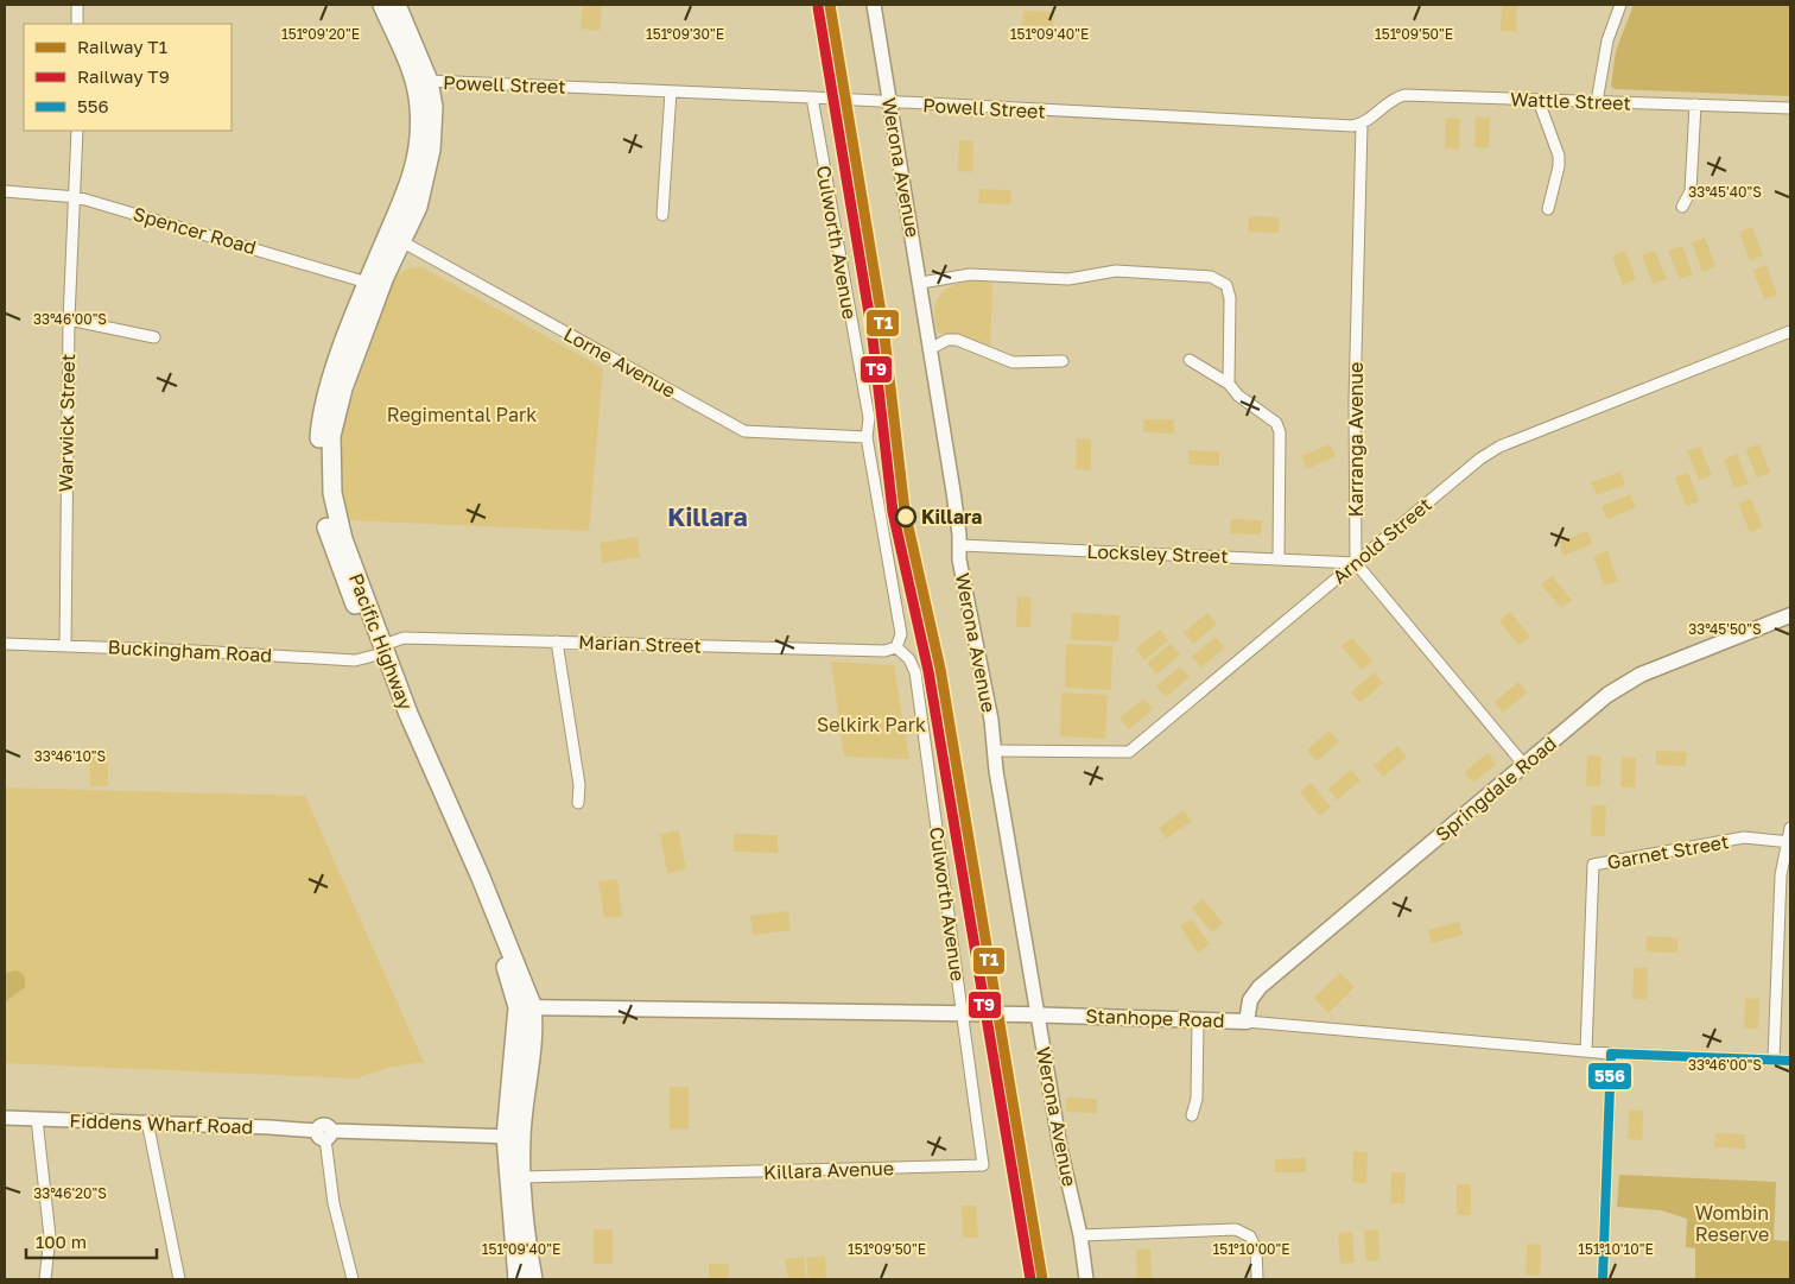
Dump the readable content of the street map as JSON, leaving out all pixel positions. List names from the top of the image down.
{
  "streets": {
    "highway": ["Pacific Highway"],
    "main road": ["Springdale Road", "Stanhope Road"],
    "street": [
      "Powell Street",
      "Wattle Street",
      "Werona Avenue",
      "Spencer Road",
      "Culworth Avenue",
      "Lorne Avenue",
      "Warwick Street",
      "Karranga Avenue",
      "Arnold Street",
      "Locksley Street",
      "Marian Street",
      "Buckingham Road",
      "Garnet Street",
      "Fiddens Wharf Road",
      "Killara Avenue"
    ]
  },
  "crossings": [
    ["Powell Street", "Wattle Street"],
    ["Powell Street", "Werona Avenue"],
    ["Powell Street", "Culworth Avenue"],
    ["Powell Street", "Karranga Avenue"],
    ["Powell Street", "Pacific Highway"],
    ["Wattle Street", "Karranga Avenue"],
    ["Werona Avenue", "Arnold Street"],
    ["Werona Avenue", "Locksley Street"],
    ["Werona Avenue", "Stanhope Road"],
    ["Spencer Road", "Warwick Street"],
    ["Spencer Road", "Pacific Highway"],
    ["Culworth Avenue", "Lorne Avenue"],
    ["Culworth Avenue", "Marian Street"],
    ["Culworth Avenue", "Stanhope Road"],
    ["Culworth Avenue", "Killara Avenue"],
    ["Lorne Avenue", "Pacific Highway"],
    ["Warwick Street", "Buckingham Road"],
    ["Karranga Avenue", "Arnold Street"],
    ["Karranga Avenue", "Locksley Street"],
    ["Arnold Street", "Locksley Street"],
    ["Pacific Highway", "Marian Street"],
    ["Pacific Highway", "Buckingham Road"],
    ["Pacific Highway", "Stanhope Road"],
    ["Pacific Highway", "Fiddens Wharf Road"],
    ["Pacific Highway", "Killara Avenue"],
    ["Marian Street", "Buckingham Road"],
    ["Springdale Road", "Stanhope Road"],
    ["Garnet Street", "Stanhope Road"],
    ["Stanhope Road", "Killara Avenue"]
  ],
  "districts": ["Killara"],
  "parks": ["Regimental Park", "Selkirk Park", "Wombin Reserve"],
  "places": ["Killara"],
  "lines": ["rail line T1", "rail line T9", "transit line 556"],
  "legend": ["Railway T1", "Railway T9", "556"],
  "scale_bar": "100 m",
  "coordinates": [
    "151°09'20\"E",
    "151°09'30\"E",
    "151°09'40\"E",
    "151°09'50\"E",
    "33°45'40\"S",
    "33°46'00\"S",
    "33°45'50\"S",
    "33°46'10\"S",
    "33°46'20\"S",
    "151°10'00\"E",
    "151°10'10\"E"
  ]
}
